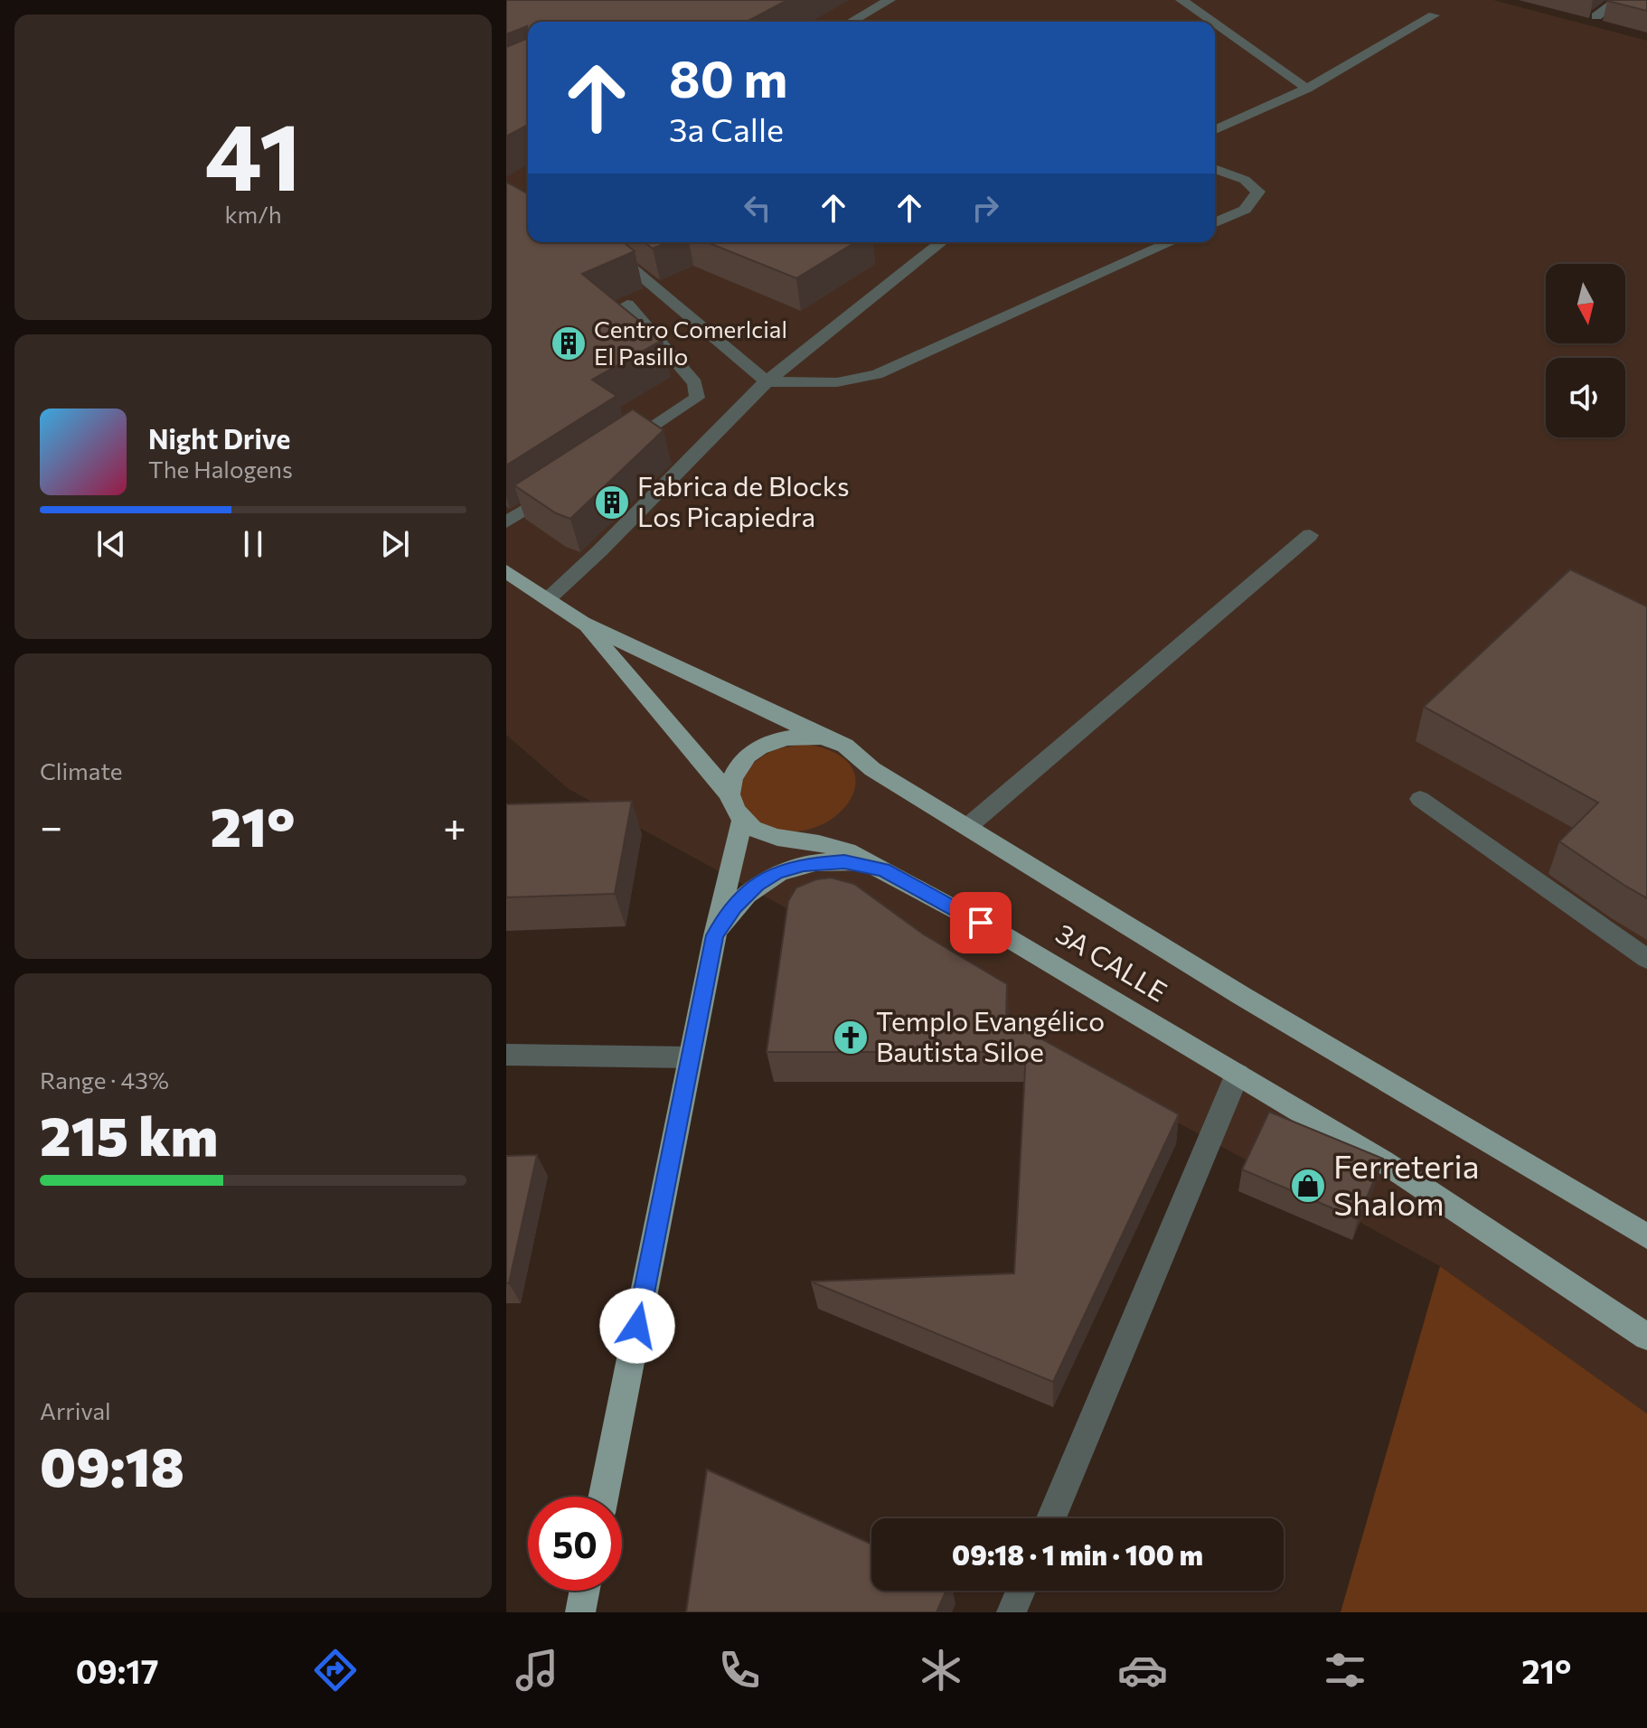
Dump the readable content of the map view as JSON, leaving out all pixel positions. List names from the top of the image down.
{
  "streets": {
    "main road": ["3A CALLE"]
  },
  "places": {
    "building": ["Centro Comerlcial El Pasillo", "Fabrica de Blocks Los Picapiedra"],
    "church": ["Templo Evangélico Bautista Siloe"],
    "shop": ["Ferreteria Shalom"]
  },
  "north": "bottom",
  "page": {
    "tile": [
      ["41", "km/h"],
      "Climate",
      ["Range · 43%", "215 km"],
      ["Arrival", "09:18"]
    ],
    "turn": ["80 m", "3a Calle"],
    "song": ["Night Drive", "The Halogens"],
    "heat": ["−", "21°", "+"],
    "limit": "50",
    "trip": "09:18 · 1 min · 100 m",
    "tabs": ["09:17", "21°"]
  }
}
